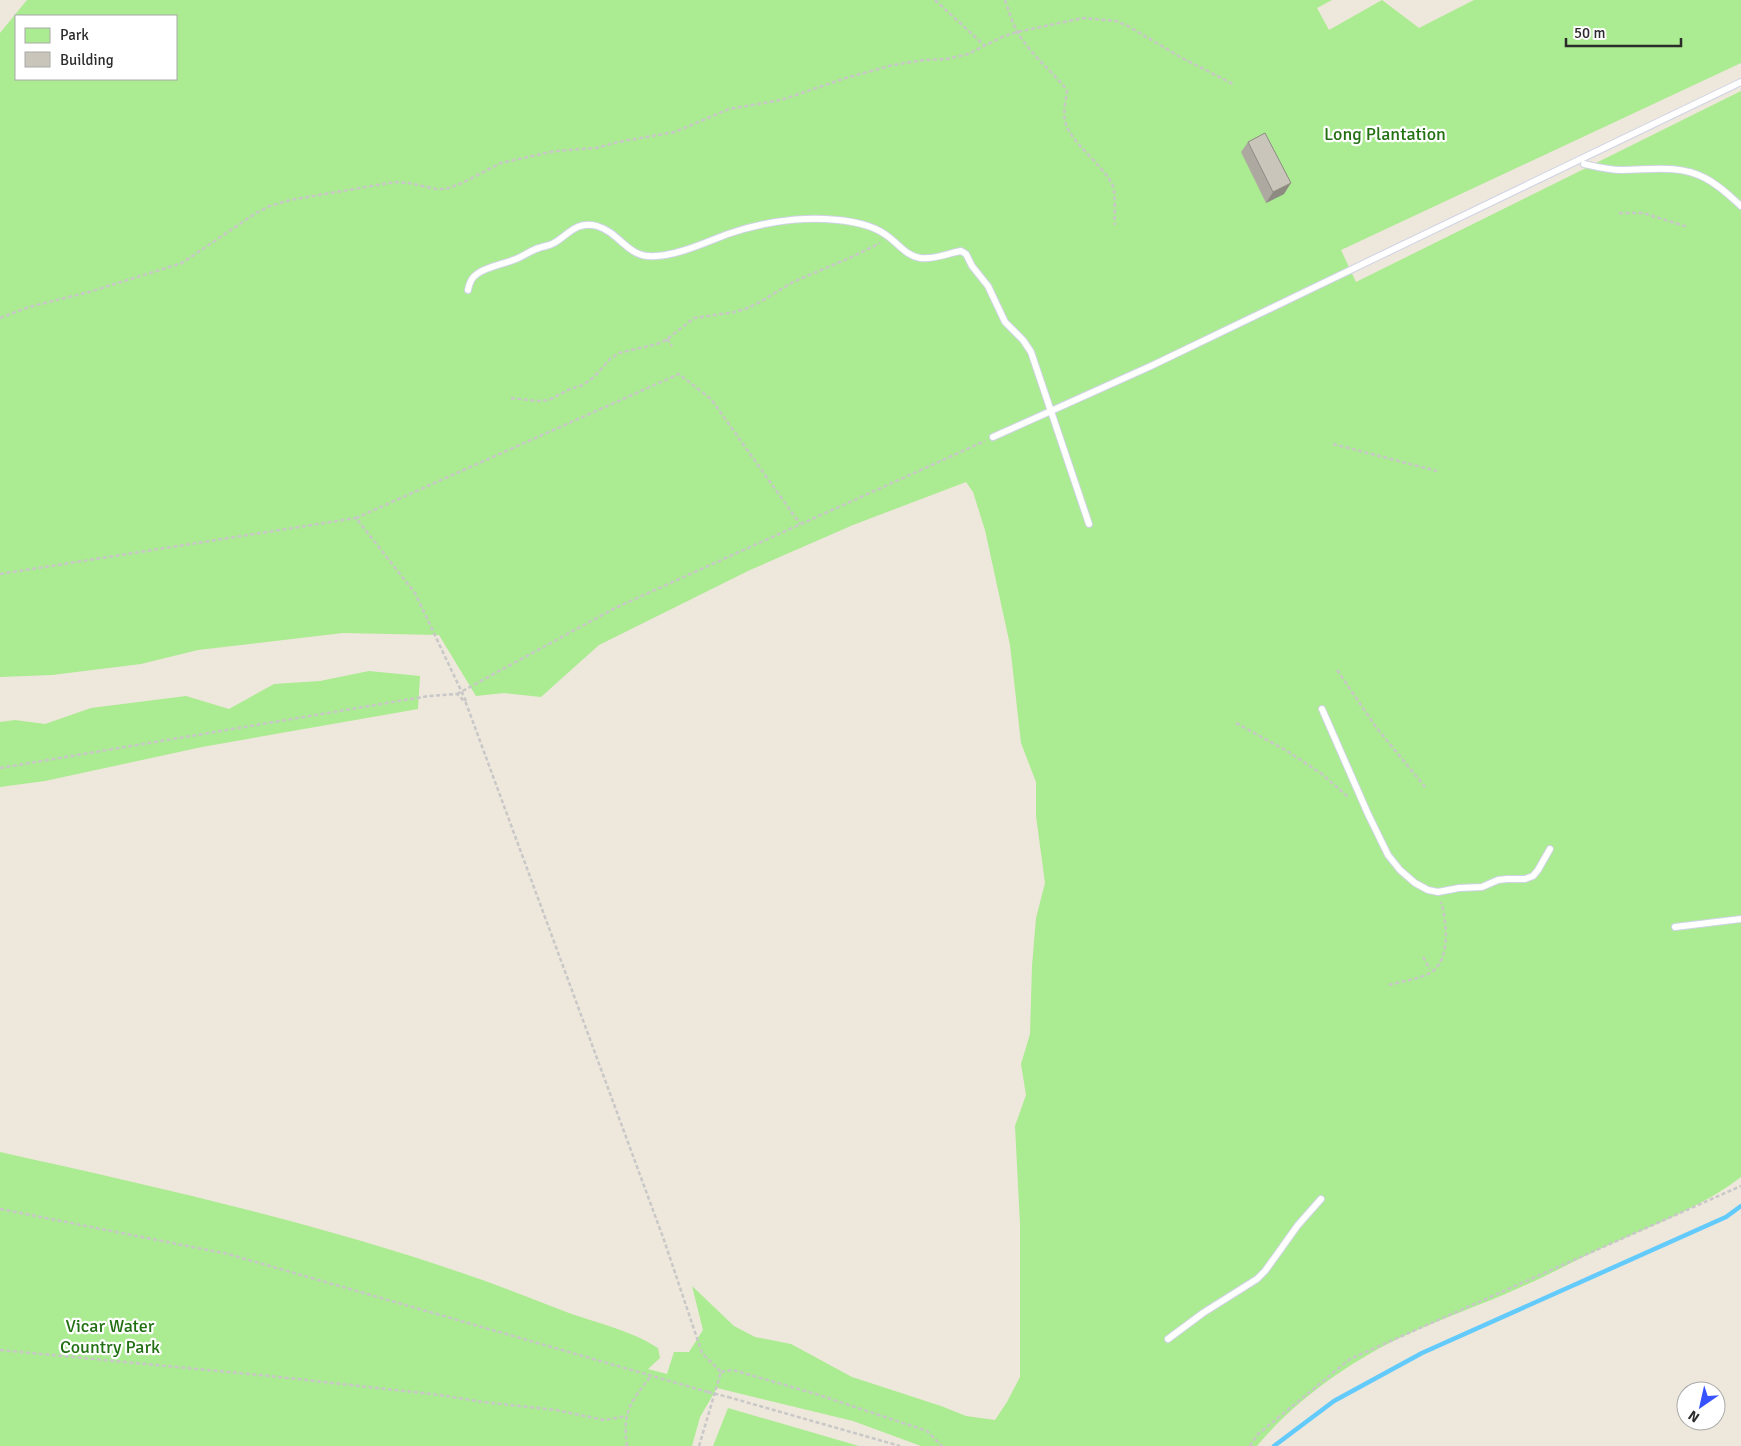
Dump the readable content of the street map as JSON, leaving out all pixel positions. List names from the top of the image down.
{
  "parks": ["Long Plantation", "Vicar Water Country Park"],
  "legend": ["Park", "Building"],
  "scale_bar": "50 m",
  "north": "bottom left"
}
